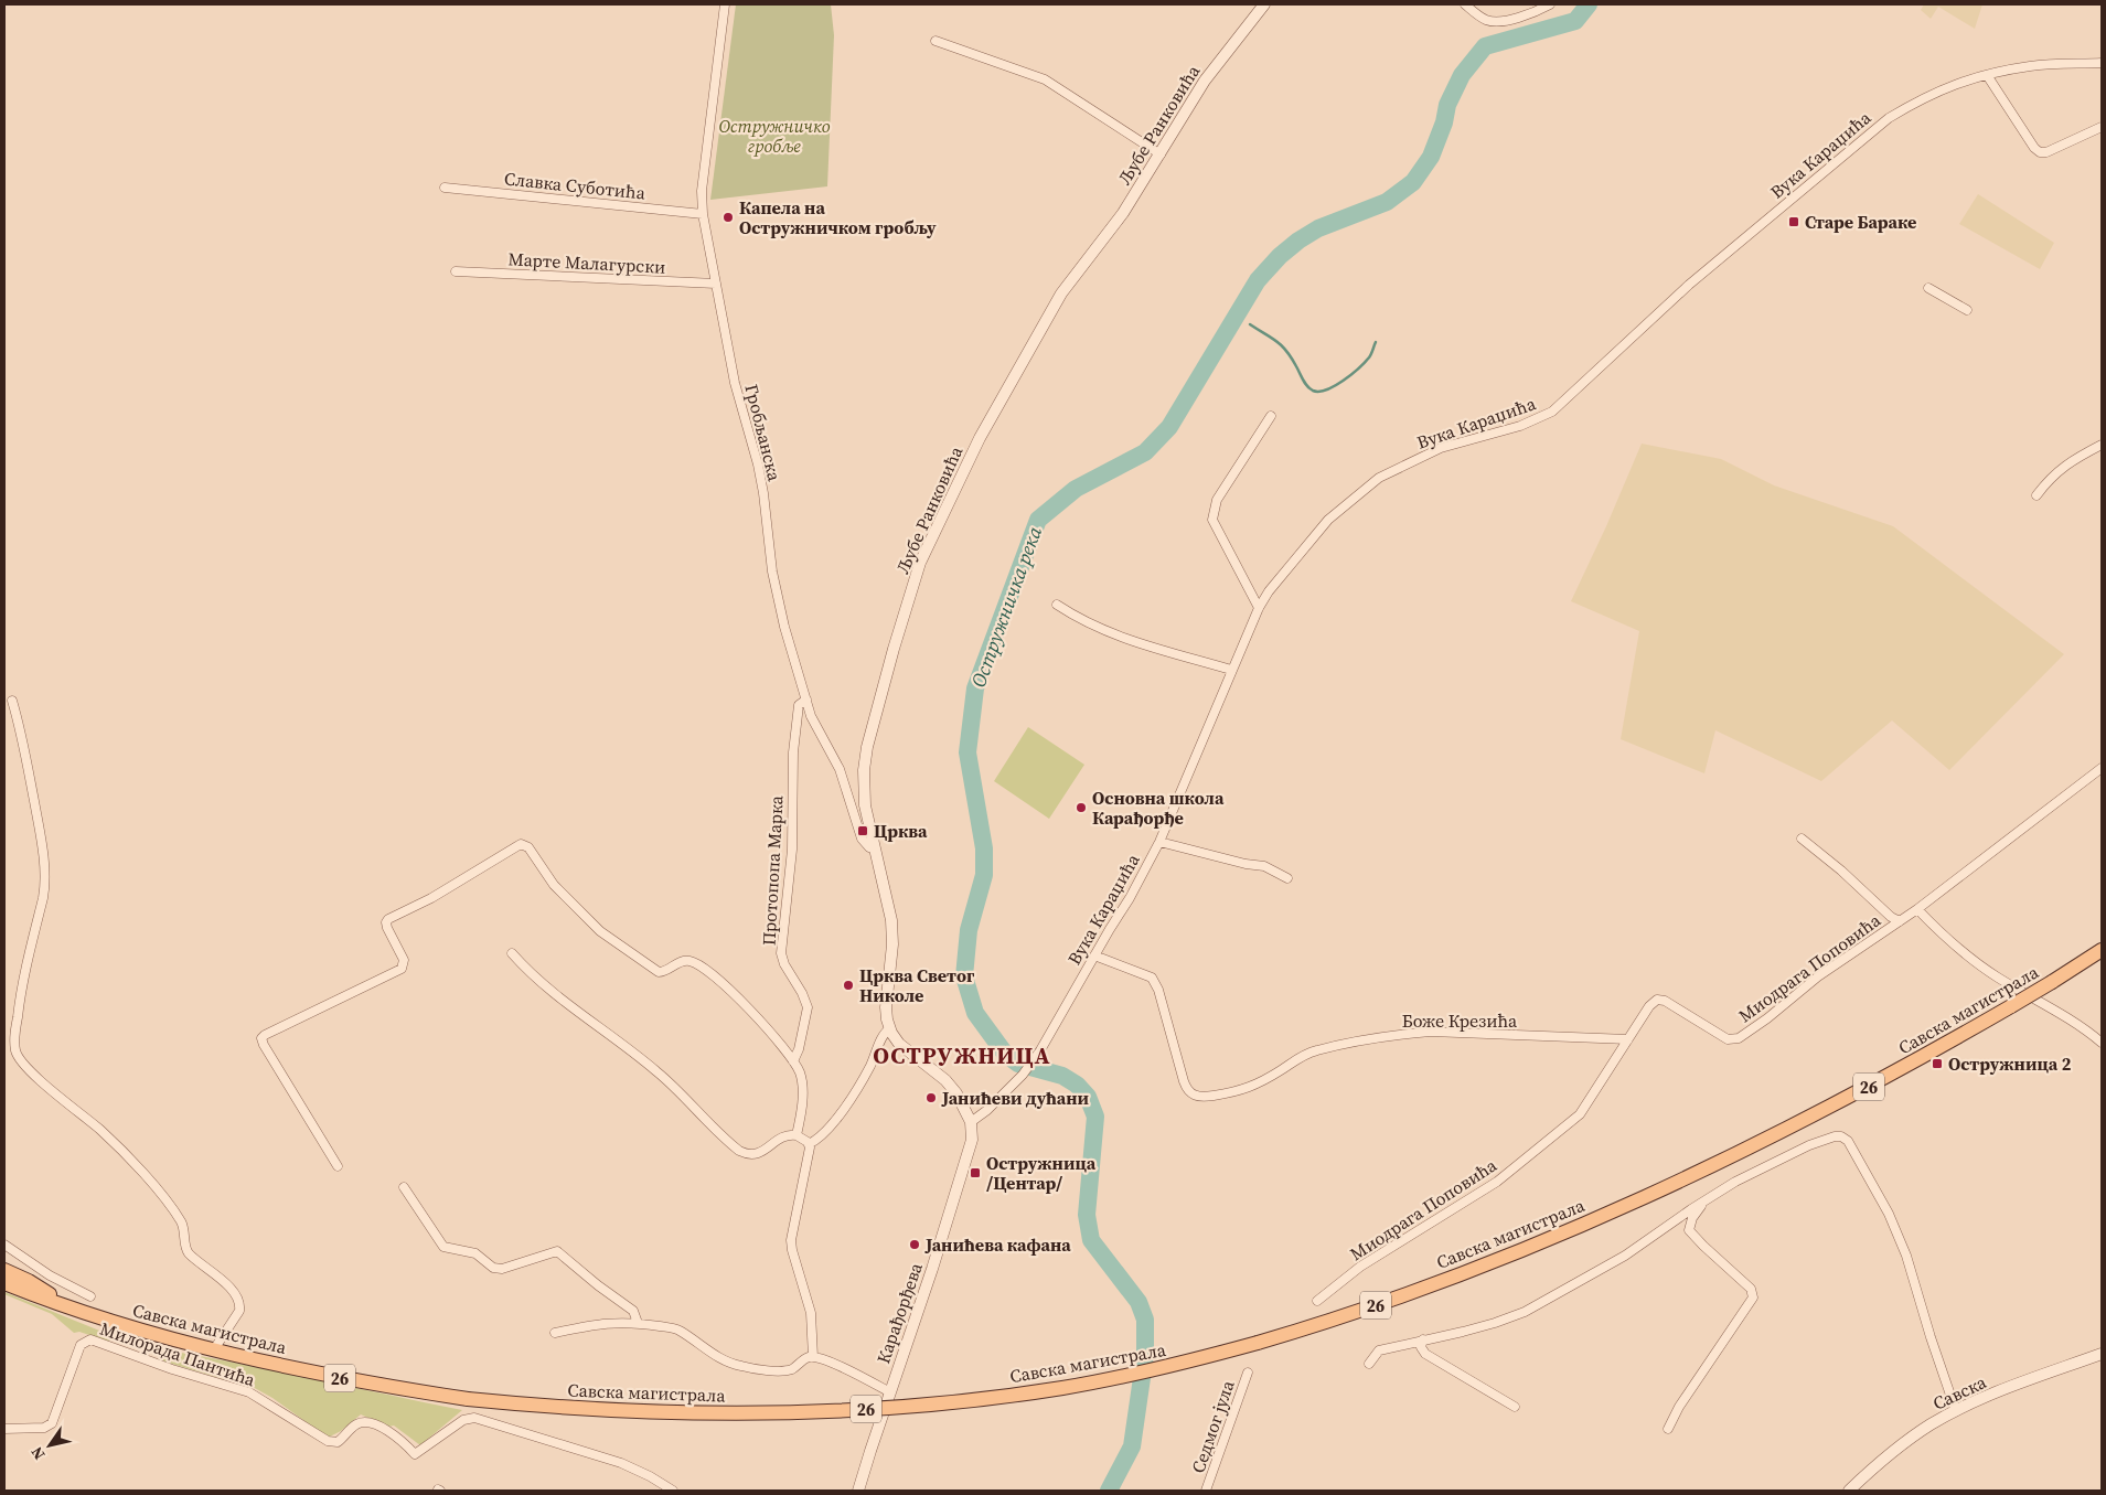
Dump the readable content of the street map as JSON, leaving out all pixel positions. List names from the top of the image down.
{
  "streets": {
    "main road": ["Савска магистрала", "26"],
    "street": [
      "Љубе Ранковића",
      "Вука Караџића",
      "Славка Суботића",
      "Марте Малагурски",
      "Гробљанска",
      "Протопопа Марка",
      "Миодрага Поповића",
      "Боже Крезића",
      "Карађорђева",
      "Милорада Пантића",
      "Савска",
      "Седмог јула"
    ]
  },
  "crossings": [
    ["Љубе Ранковића", "Вука Караџића"],
    ["Љубе Ранковића", "Гробљанска"],
    ["Љубе Ранковића", "Карађорђева"],
    ["Вука Караџића", "Боже Крезића"],
    ["Вука Караџића", "Карађорђева"],
    ["Славка Суботића", "Гробљанска"],
    ["Марте Малагурски", "Гробљанска"],
    ["Гробљанска", "Протопопа Марка"],
    ["Миодрага Поповића", "Боже Крезића"]
  ],
  "districts": ["ОСТРУЖНИЦА"],
  "water": ["Остружничка река"],
  "parks": ["Остружничко гробље"],
  "places": {
    "other": [
      "Капела на Остружничком гробљу",
      "Основна школа Карађорђе",
      "Црква Светог Николе",
      "Јанићеви дућани",
      "Јанићева кафана"
    ],
    "transit": [
      "Старе Бараке",
      "Црква",
      "Остружница 2",
      "Остружница /Центар/"
    ]
  },
  "north": "bottom left"
}
